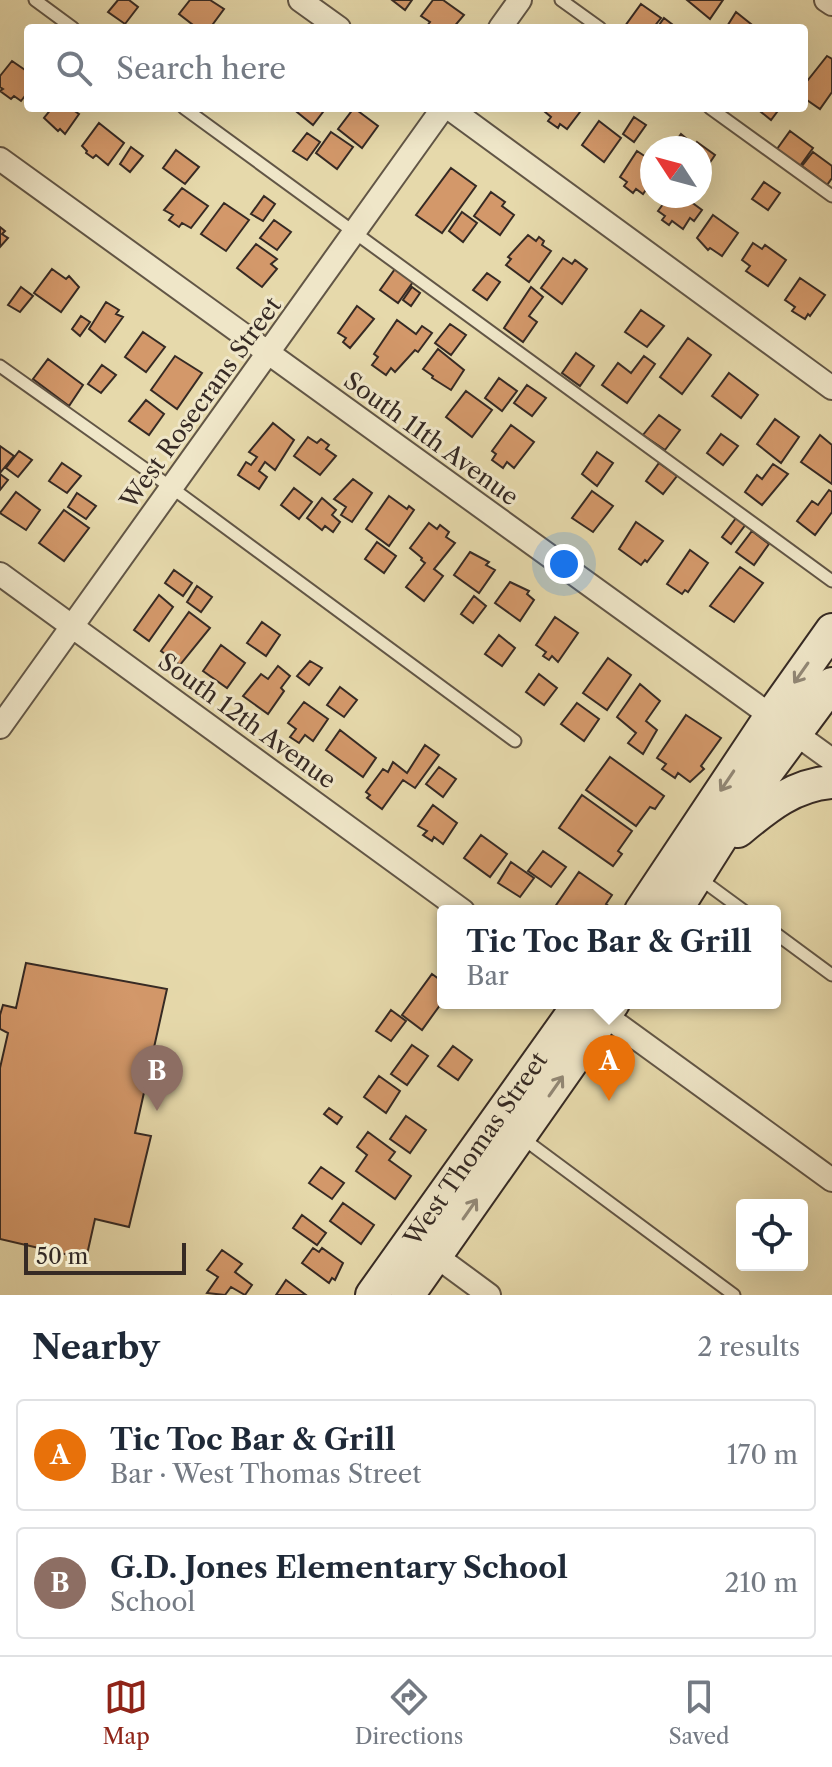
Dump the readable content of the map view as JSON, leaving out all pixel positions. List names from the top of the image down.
{
  "streets": {
    "main road": ["West Thomas Street"],
    "street": ["West Rosecrans Street", "South 11th Avenue", "South 12th Avenue"]
  },
  "crossings": [
    ["West Rosecrans Street", "South 11th Avenue"],
    ["West Rosecrans Street", "South 12th Avenue"]
  ],
  "scale_bar": "50 m",
  "north": "top left",
  "page": {
    "search": "Search here",
    "popup": ["Tic Toc Bar & Grill", "Bar"],
    "pins": ["A", "B"],
    "scale": "50 m",
    "heading": ["Nearby", "2 results"],
    "list": [
      {
        "mark": "A",
        "name": "Tic Toc Bar & Grill",
        "note": "Bar · West Thomas Street",
        "value": "170 m"
      },
      {
        "mark": "B",
        "name": "G.D. Jones Elementary School",
        "note": "School",
        "value": "210 m"
      }
    ],
    "nav": ["Map", "Directions", "Saved"]
  }
}
